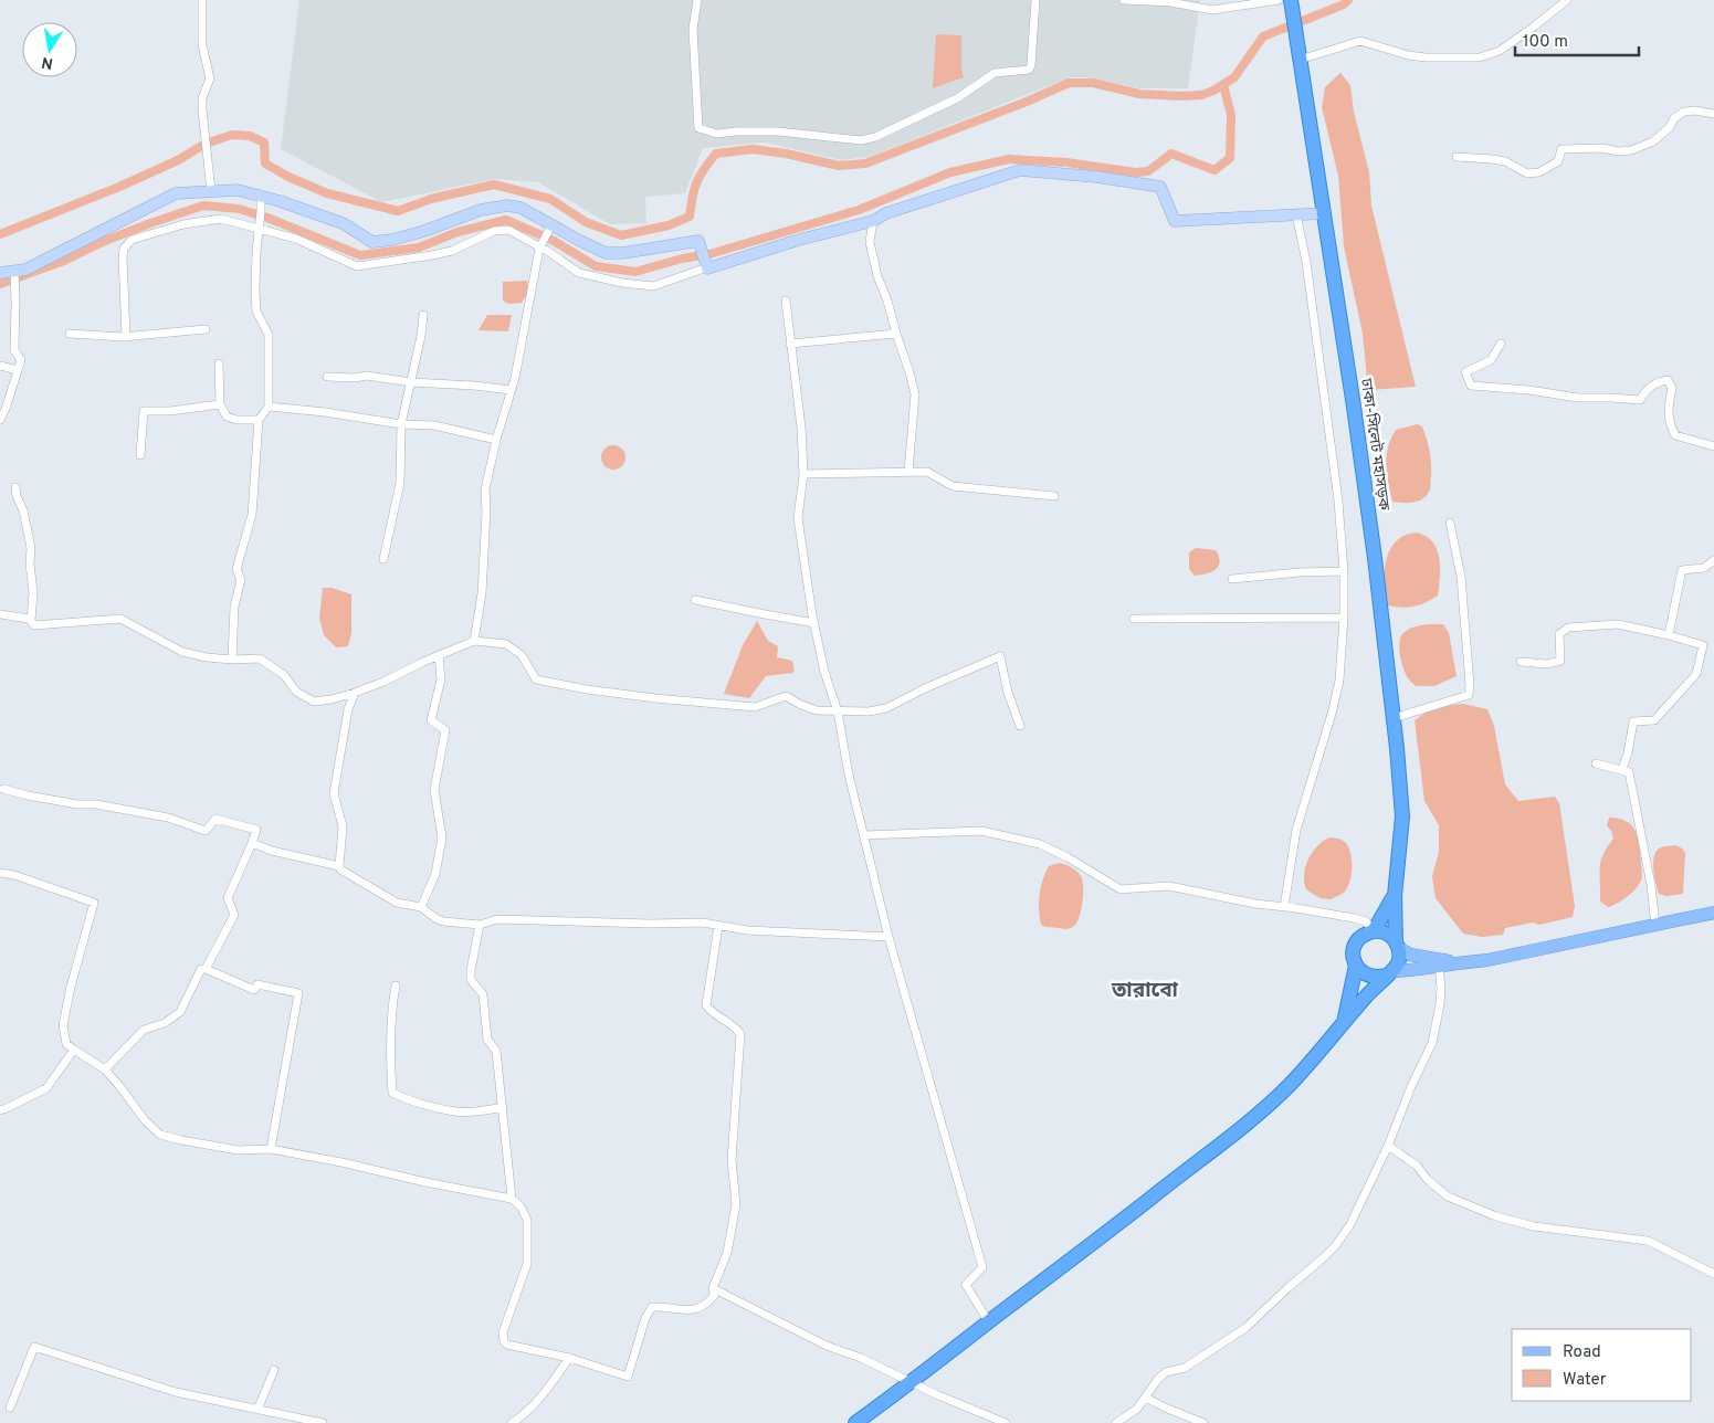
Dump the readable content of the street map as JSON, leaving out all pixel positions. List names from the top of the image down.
{
  "streets": {
    "highway": ["ঢাকা-সিলেট মহাসড়ক"]
  },
  "districts": ["তারাবো"],
  "legend": ["Road", "Water"],
  "scale_bar": "100 m",
  "north": "bottom"
}
